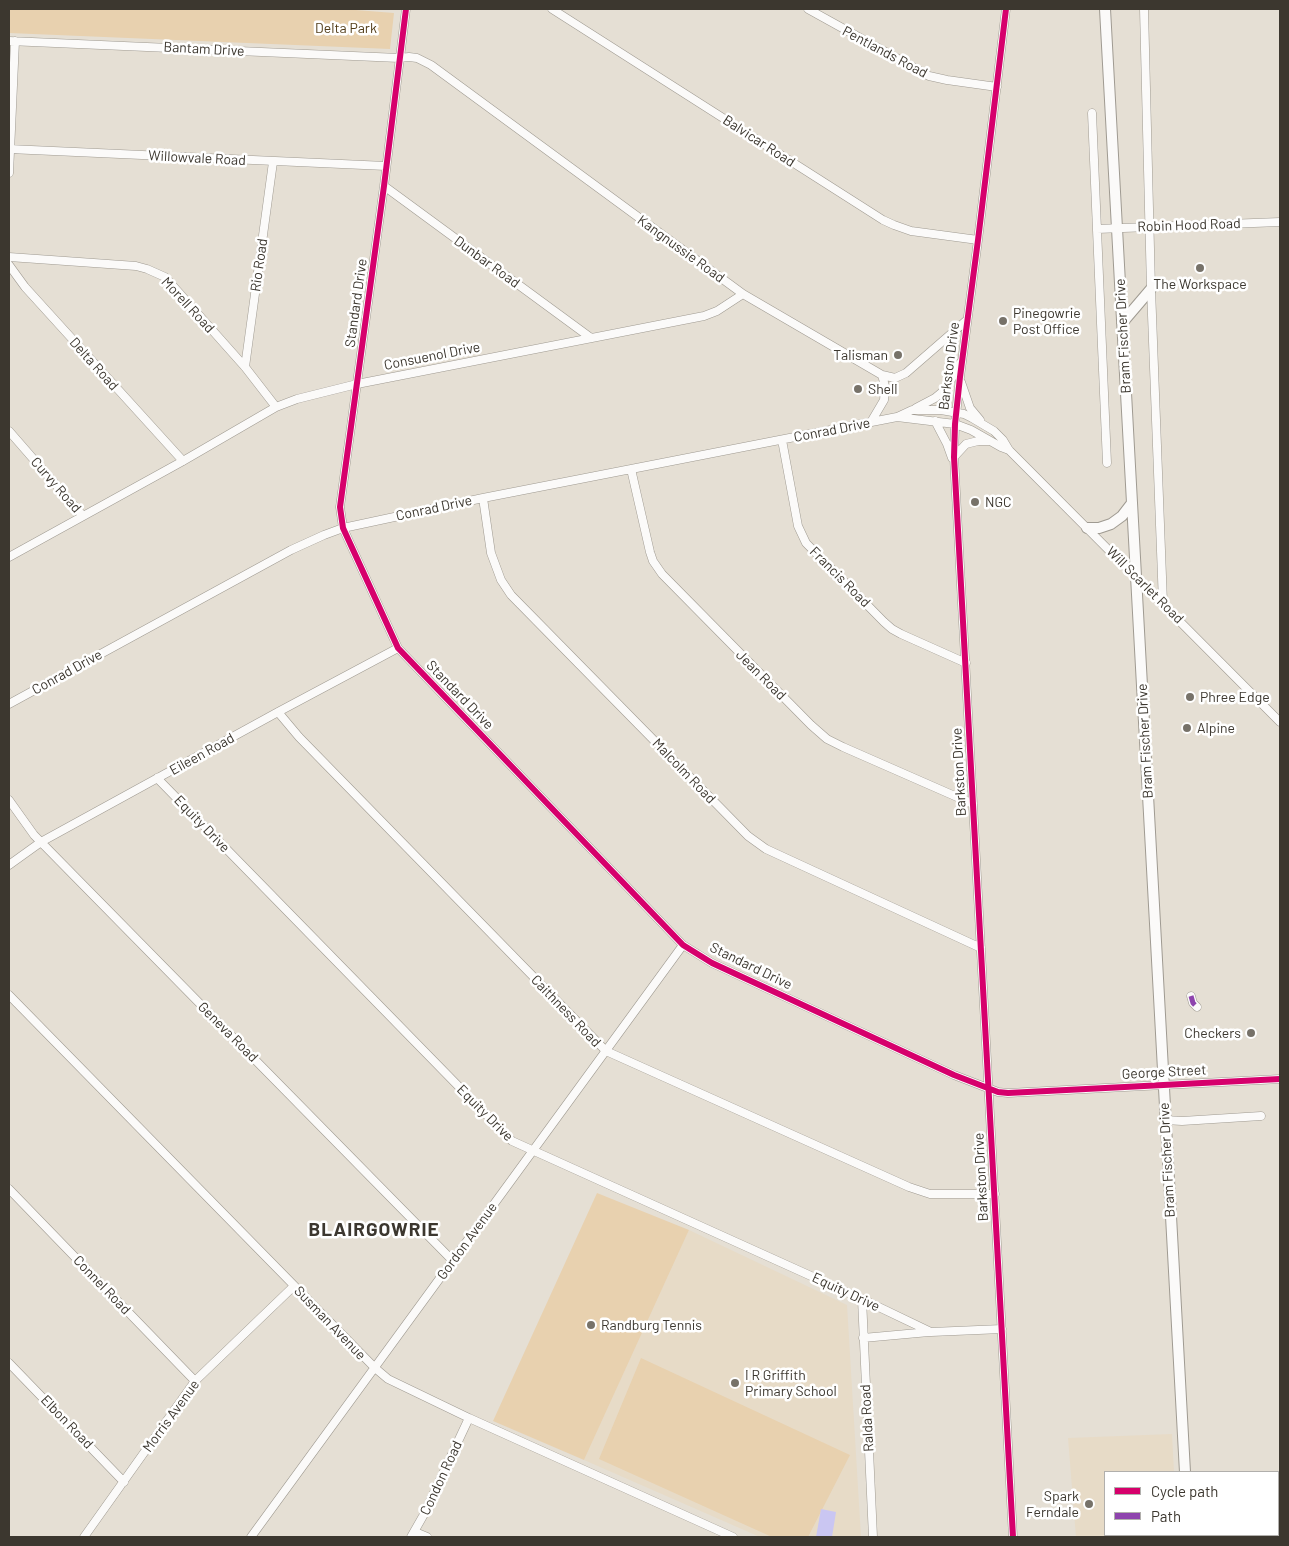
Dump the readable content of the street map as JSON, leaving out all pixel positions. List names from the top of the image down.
{
  "streets": {
    "main road": ["Bram Fischer Drive"],
    "street": [
      "Bantam Drive",
      "Pentlands Road",
      "Balvicar Road",
      "Willowvale Road",
      "Robin Hood Road",
      "Kangnussie Road",
      "Dunbar Road",
      "Rio Road",
      "Standard Drive",
      "Morell Road",
      "Consuenol Drive",
      "Delta Road",
      "Barkston Drive",
      "Conrad Drive",
      "Curvy Road",
      "Francis Road",
      "Will Scarlet Road",
      "Jean Road",
      "Eileen Road",
      "Malcolm Road",
      "Equity Drive",
      "Caithness Road",
      "Geneva Road",
      "George Street",
      "Gordon Avenue",
      "Connel Road",
      "Susman Avenue",
      "Morris Avenue",
      "Ralda Road",
      "Elbon Road",
      "Condon Road"
    ]
  },
  "crossings": [
    ["Bantam Drive", "Kangnussie Road"],
    ["Bantam Drive", "Standard Drive"],
    ["Pentlands Road", "Barkston Drive"],
    ["Balvicar Road", "Barkston Drive"],
    ["Willowvale Road", "Rio Road"],
    ["Willowvale Road", "Standard Drive"],
    ["Robin Hood Road", "Bram Fischer Drive"],
    ["Kangnussie Road", "Standard Drive"],
    ["Kangnussie Road", "Consuenol Drive"],
    ["Dunbar Road", "Standard Drive"],
    ["Dunbar Road", "Consuenol Drive"],
    ["Rio Road", "Morell Road"],
    ["Standard Drive", "Consuenol Drive"],
    ["Standard Drive", "Barkston Drive"],
    ["Standard Drive", "Conrad Drive"],
    ["Standard Drive", "Eileen Road"],
    ["Standard Drive", "George Street"],
    ["Standard Drive", "Gordon Avenue"],
    ["Morell Road", "Consuenol Drive"],
    ["Bram Fischer Drive", "Will Scarlet Road"],
    ["Bram Fischer Drive", "George Street"],
    ["Consuenol Drive", "Delta Road"],
    ["Consuenol Drive", "Curvy Road"],
    ["Barkston Drive", "Conrad Drive"],
    ["Barkston Drive", "Francis Road"],
    ["Barkston Drive", "Will Scarlet Road"],
    ["Barkston Drive", "Jean Road"],
    ["Barkston Drive", "Malcolm Road"],
    ["Barkston Drive", "Equity Drive"],
    ["Barkston Drive", "Caithness Road"],
    ["Conrad Drive", "Francis Road"],
    ["Conrad Drive", "Will Scarlet Road"],
    ["Conrad Drive", "Jean Road"],
    ["Conrad Drive", "Malcolm Road"],
    ["Eileen Road", "Equity Drive"],
    ["Eileen Road", "Caithness Road"],
    ["Eileen Road", "Geneva Road"],
    ["Equity Drive", "Gordon Avenue"],
    ["Equity Drive", "Ralda Road"],
    ["Caithness Road", "Gordon Avenue"],
    ["Geneva Road", "Gordon Avenue"],
    ["Gordon Avenue", "Susman Avenue"],
    ["Connel Road", "Morris Avenue"],
    ["Susman Avenue", "Morris Avenue"],
    ["Susman Avenue", "Condon Road"],
    ["Morris Avenue", "Elbon Road"]
  ],
  "districts": ["BLAIRGOWRIE"],
  "parks": ["Delta Park"],
  "places": [
    "The Workspace",
    "Pinegowrie Post Office",
    "Talisman",
    "Shell",
    "NGC",
    "Phree Edge",
    "Alpine",
    "Checkers",
    "Randburg Tennis",
    "I R Griffith Primary School",
    "Spark Ferndale"
  ],
  "legend": ["Cycle path", "Path"]
}
